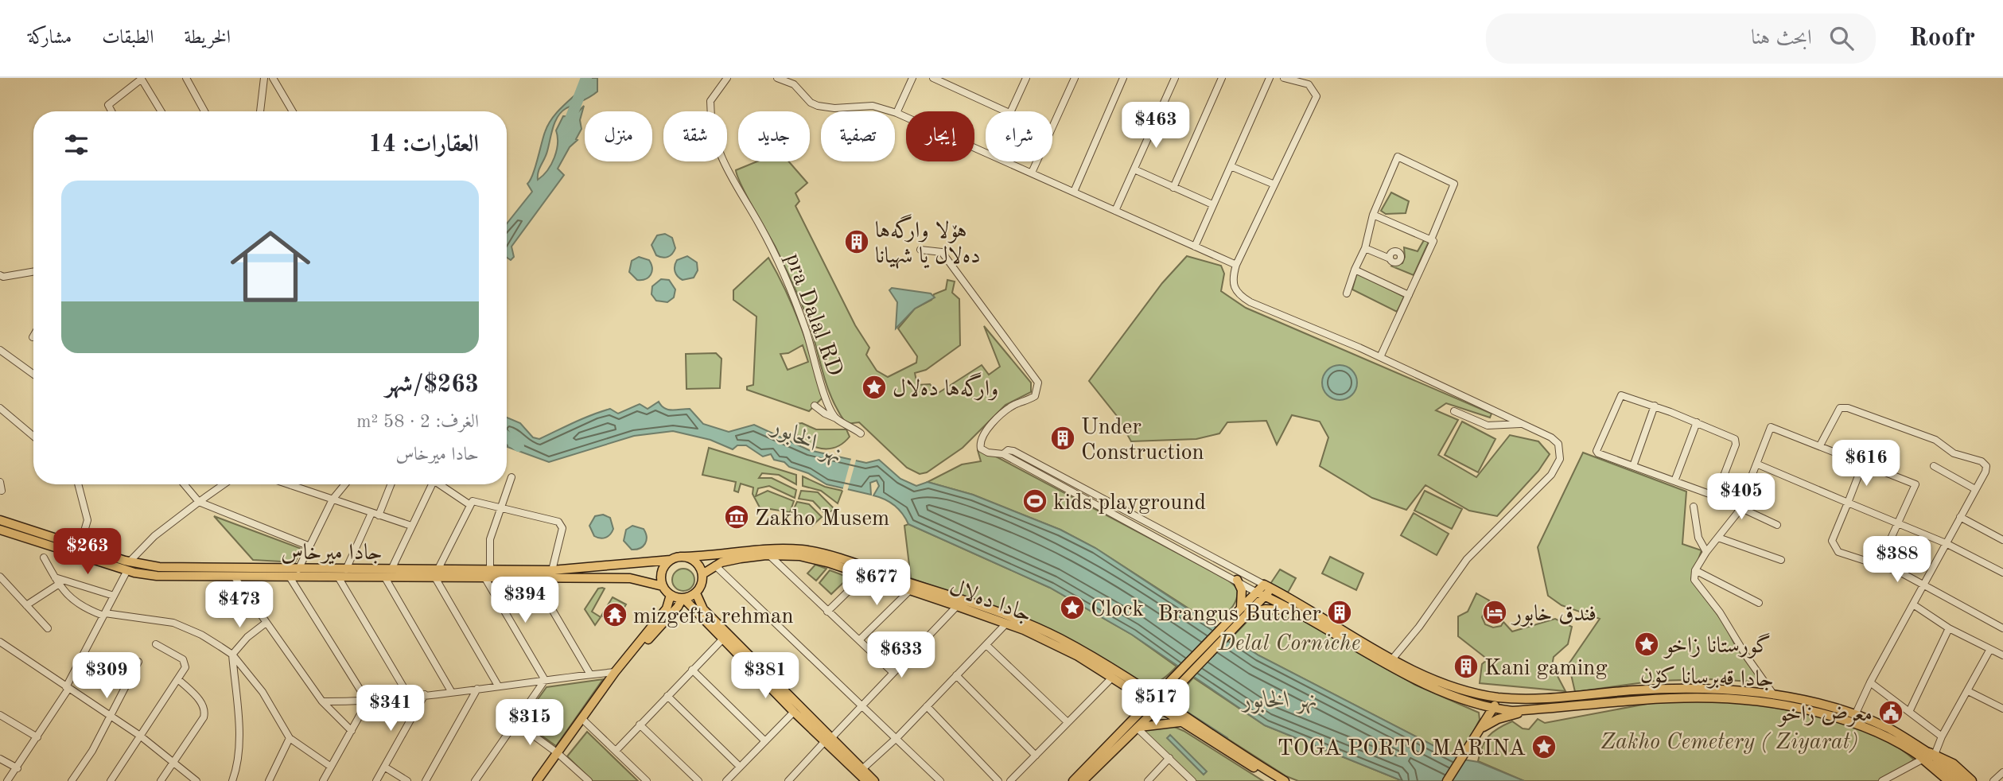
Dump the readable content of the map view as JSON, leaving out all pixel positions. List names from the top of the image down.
{
  "streets": {
    "main road": ["جادا ميرخاس", "جادا دەلال", "جادا قەبرسانا کۆن"],
    "street": ["pra Dalal RD"]
  },
  "crossings": [
    ["جادا ميرخاس", "جادا دەلال"]
  ],
  "water": ["نهر الخابور"],
  "parks": ["Delal Corniche", "Zakho Cemetery ( Ziyarat)"],
  "places": {
    "building": [
      "هۆلا وارگەها دەلال یا شهیانا",
      "Under Construction",
      "Brangus Butcher",
      "Kani gaming"
    ],
    "place": [
      "وارگەها دەلال",
      "Clock",
      "گورستانا زاخو",
      "TOGA PORTO MARINA"
    ],
    "sports": ["kids playground"],
    "museum": ["Zakho Musem"],
    "hotel": ["فندق خابور"],
    "temple": ["mizgefta rehman"],
    "public building": ["معرض زاخو"]
  },
  "page": {
    "header": "Roofr",
    "search": "ابحث هنا",
    "nav": ["الخريطة", "الطبقات", "مشاركة"],
    "price": [
      "$463",
      "$616",
      "$405",
      "$263",
      "$388",
      "$677",
      "$394",
      "$473",
      "$633",
      "$309",
      "$381",
      "$517",
      "$341",
      "$315"
    ],
    "chip": [
      "شراء",
      "إيجار",
      "تصفية",
      "جديد",
      "شقة",
      "منزل"
    ],
    "heading": "العقارات: 14",
    "list": [
      {
        "name": "$263/شهر",
        "note": "الغرف: 2 · 58 m² · حادا ميرخاس"
      }
    ]
  }
}
